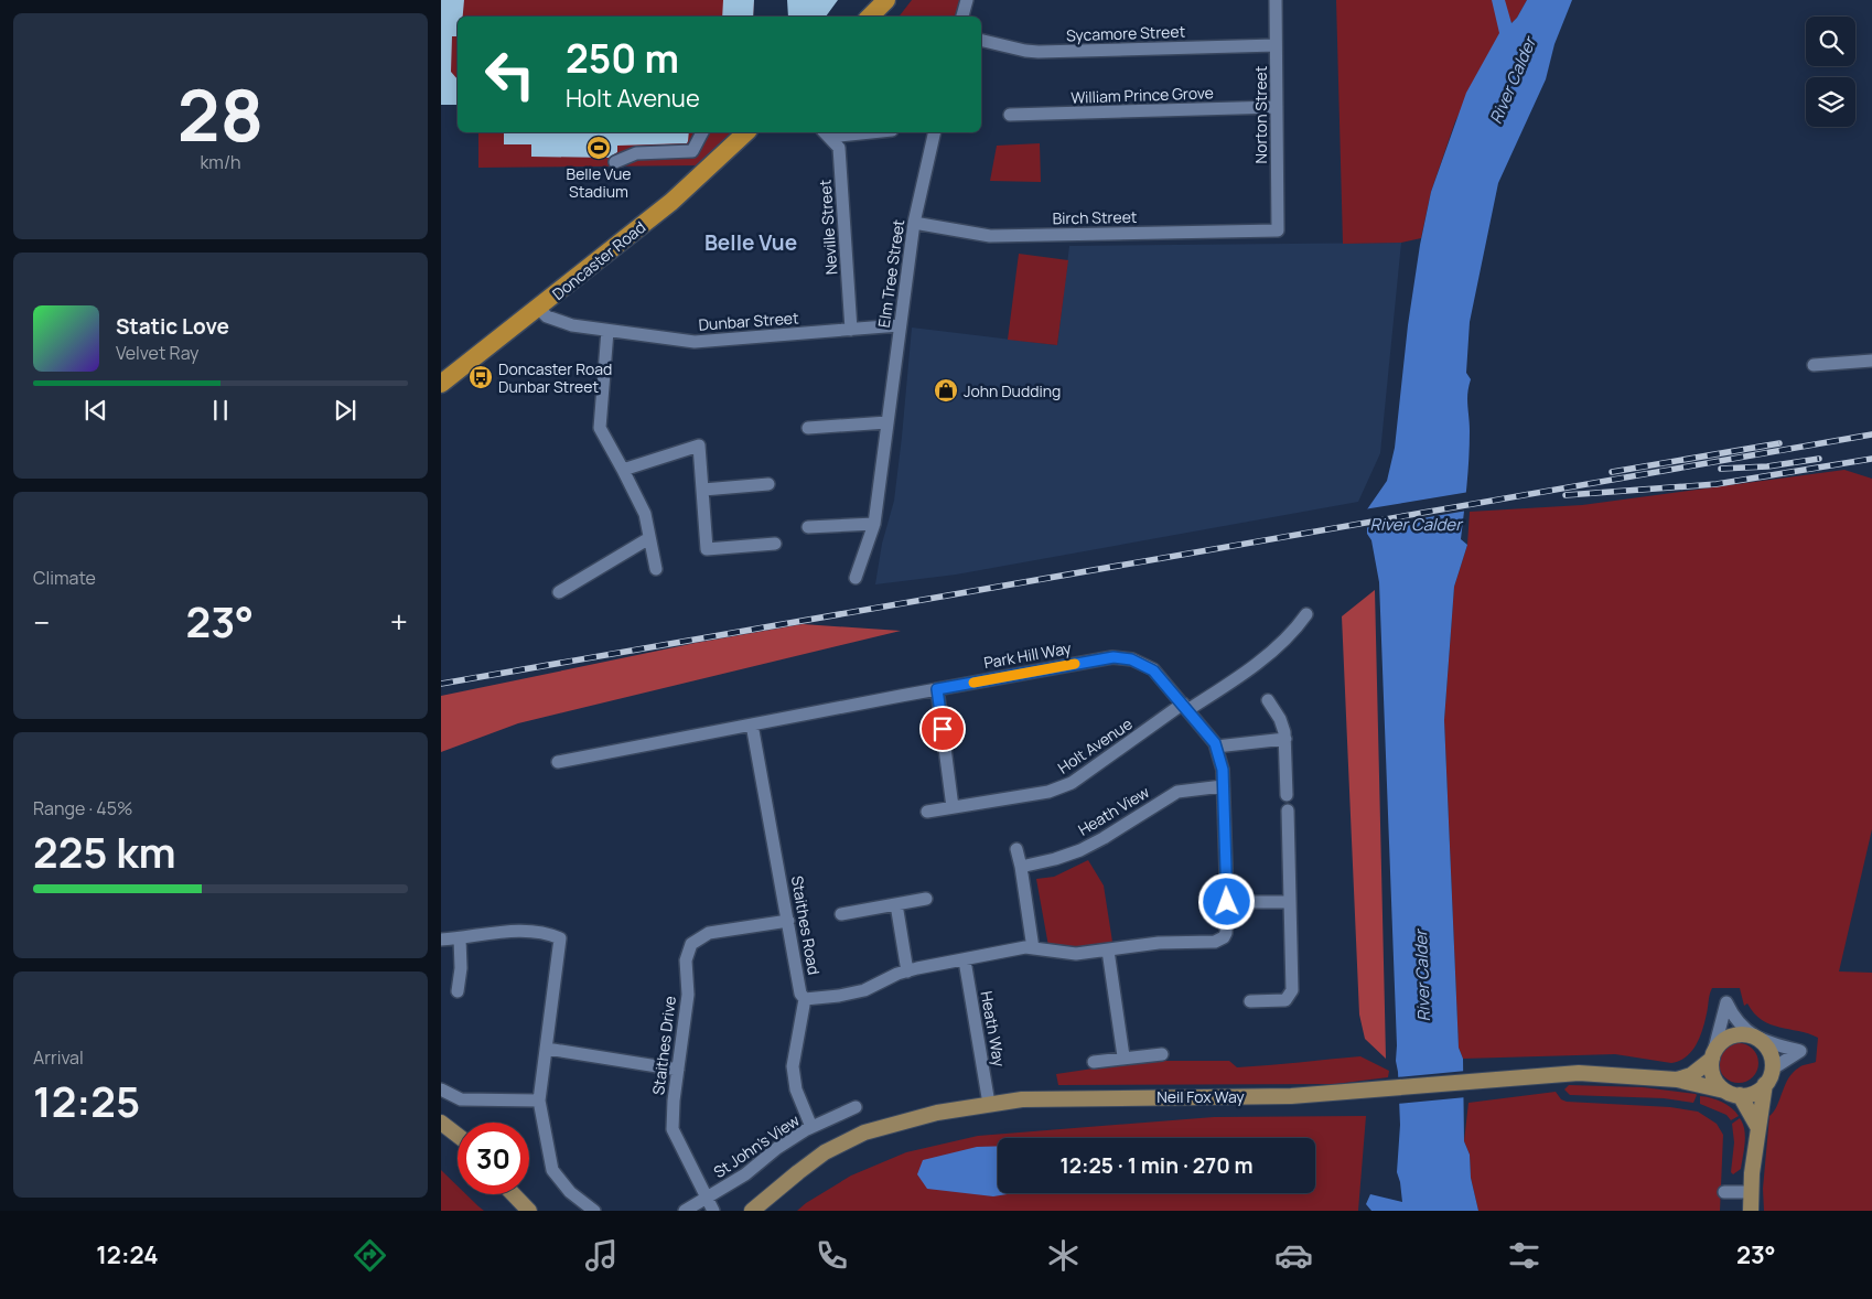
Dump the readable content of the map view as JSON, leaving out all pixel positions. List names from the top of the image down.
{
  "streets": {
    "highway": ["Doncaster Road"],
    "main road": ["Neil Fox Way"],
    "street": [
      "Sycamore Street",
      "William Prince Grove",
      "Norton Street",
      "Birch Street",
      "Neville Street",
      "Elm Tree Street",
      "Dunbar Street",
      "Park Hill Way",
      "Holt Avenue",
      "Heath View",
      "Staithes Road",
      "Heath Way",
      "Staithes Drive",
      "St John's View"
    ]
  },
  "crossings": [
    ["Sycamore Street", "Norton Street"],
    ["William Prince Grove", "Norton Street"],
    ["Norton Street", "Birch Street"],
    ["Birch Street", "Elm Tree Street"],
    ["Neville Street", "Dunbar Street"],
    ["Doncaster Road", "Dunbar Street"],
    ["Elm Tree Street", "Dunbar Street"],
    ["Park Hill Way", "Holt Avenue"],
    ["Park Hill Way", "Heath View"],
    ["Park Hill Way", "Staithes Road"],
    ["Park Hill Way", "Heath Way"],
    ["Staithes Road", "Staithes Drive"],
    ["Staithes Road", "St John's View"],
    ["Heath Way", "Neil Fox Way"],
    ["Staithes Drive", "St John's View"]
  ],
  "districts": ["Belle Vue"],
  "water": ["River Calder"],
  "places": {
    "sports": ["Belle Vue Stadium"],
    "bus stop": ["Doncaster Road Dunbar Street"],
    "shop": ["John Dudding"]
  },
  "page": {
    "tile": [
      ["28", "km/h"],
      "Climate",
      ["Range · 45%", "225 km"],
      ["Arrival", "12:25"]
    ],
    "turn": ["250 m", "Holt Avenue"],
    "song": ["Static Love", "Velvet Ray"],
    "heat": ["−", "23°", "+"],
    "limit": "30",
    "trip": "12:25 · 1 min · 270 m",
    "tabs": ["12:24", "23°"]
  }
}
